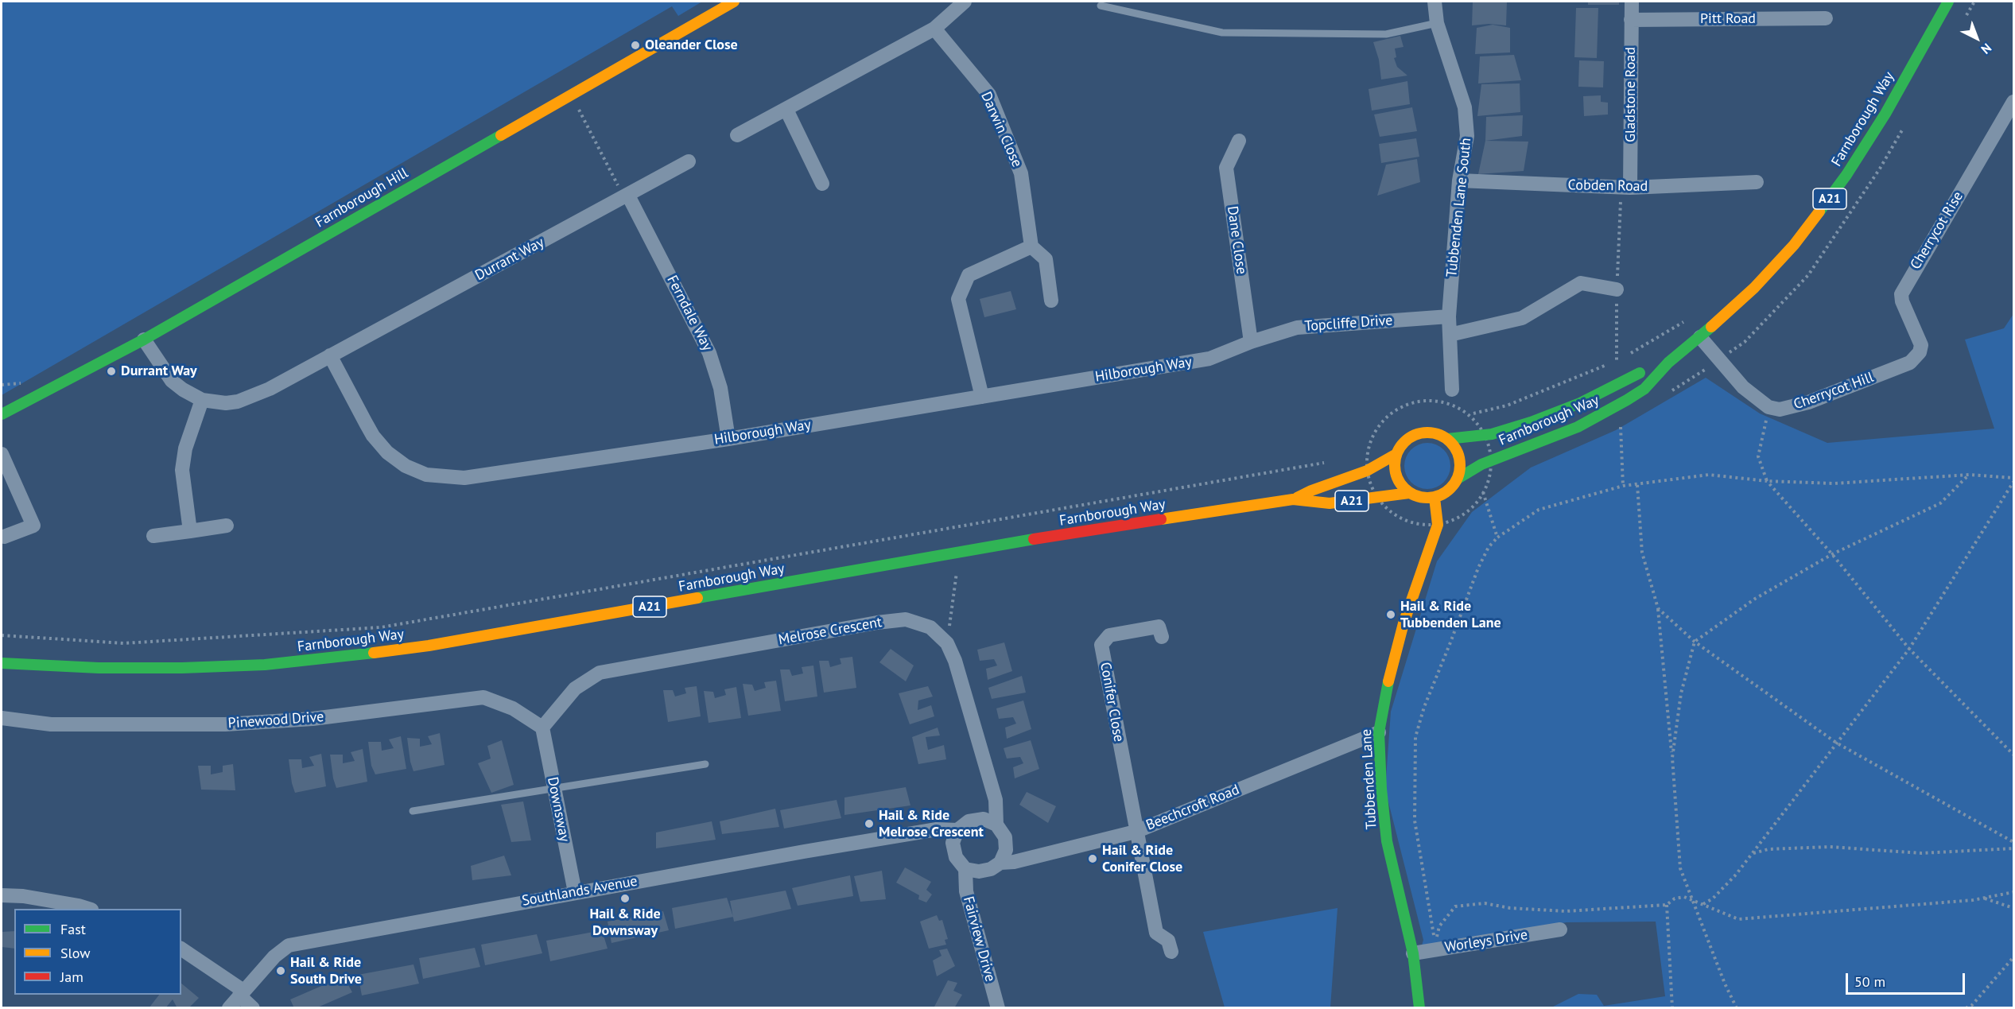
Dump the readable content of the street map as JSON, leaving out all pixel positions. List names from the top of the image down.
{
  "streets": {
    "main road": [
      "Farnborough Way",
      "Farnborough Hill",
      "A21",
      "Tubbenden Lane"
    ],
    "street": [
      "Pitt Road",
      "Gladstone Road",
      "Darwin Close",
      "Cobden Road",
      "Tubbenden Lane South",
      "Cherrycot Rise",
      "Dane Close",
      "Durrant Way",
      "Ferndale Way",
      "Topcliffe Drive",
      "Hilborough Way",
      "Cherrycot Hill",
      "Melrose Crescent",
      "Conifer Close",
      "Pinewood Drive",
      "Beechcroft Road",
      "Downsway",
      "Southlands Avenue",
      "Fairview Drive",
      "Worleys Drive"
    ]
  },
  "crossings": [
    ["Pitt Road", "Gladstone Road"],
    ["Gladstone Road", "Cobden Road"],
    ["Farnborough Way", "Tubbenden Lane"],
    ["Cobden Road", "Tubbenden Lane South"],
    ["Tubbenden Lane South", "Topcliffe Drive"],
    ["Cherrycot Rise", "Cherrycot Hill"],
    ["Dane Close", "Topcliffe Drive"],
    ["Dane Close", "Hilborough Way"],
    ["Durrant Way", "Ferndale Way"],
    ["Durrant Way", "Hilborough Way"],
    ["Ferndale Way", "Hilborough Way"],
    ["Topcliffe Drive", "Hilborough Way"],
    ["Melrose Crescent", "Pinewood Drive"],
    ["Melrose Crescent", "Beechcroft Road"],
    ["Melrose Crescent", "Downsway"],
    ["Melrose Crescent", "Southlands Avenue"],
    ["Melrose Crescent", "Fairview Drive"],
    ["Conifer Close", "Beechcroft Road"],
    ["Pinewood Drive", "Downsway"],
    ["Tubbenden Lane", "Beechcroft Road"],
    ["Tubbenden Lane", "Worleys Drive"],
    ["Beechcroft Road", "Southlands Avenue"],
    ["Beechcroft Road", "Fairview Drive"],
    ["Downsway", "Southlands Avenue"],
    ["Southlands Avenue", "Fairview Drive"]
  ],
  "places": [
    "Oleander Close",
    "Durrant Way",
    "Hail & Ride Tubbenden Lane",
    "Hail & Ride Melrose Crescent",
    "Hail & Ride Conifer Close",
    "Hail & Ride Downsway",
    "Hail & Ride South Drive"
  ],
  "legend": ["Fast", "Slow", "Jam"],
  "scale_bar": "50 m",
  "north": "bottom right"
}
